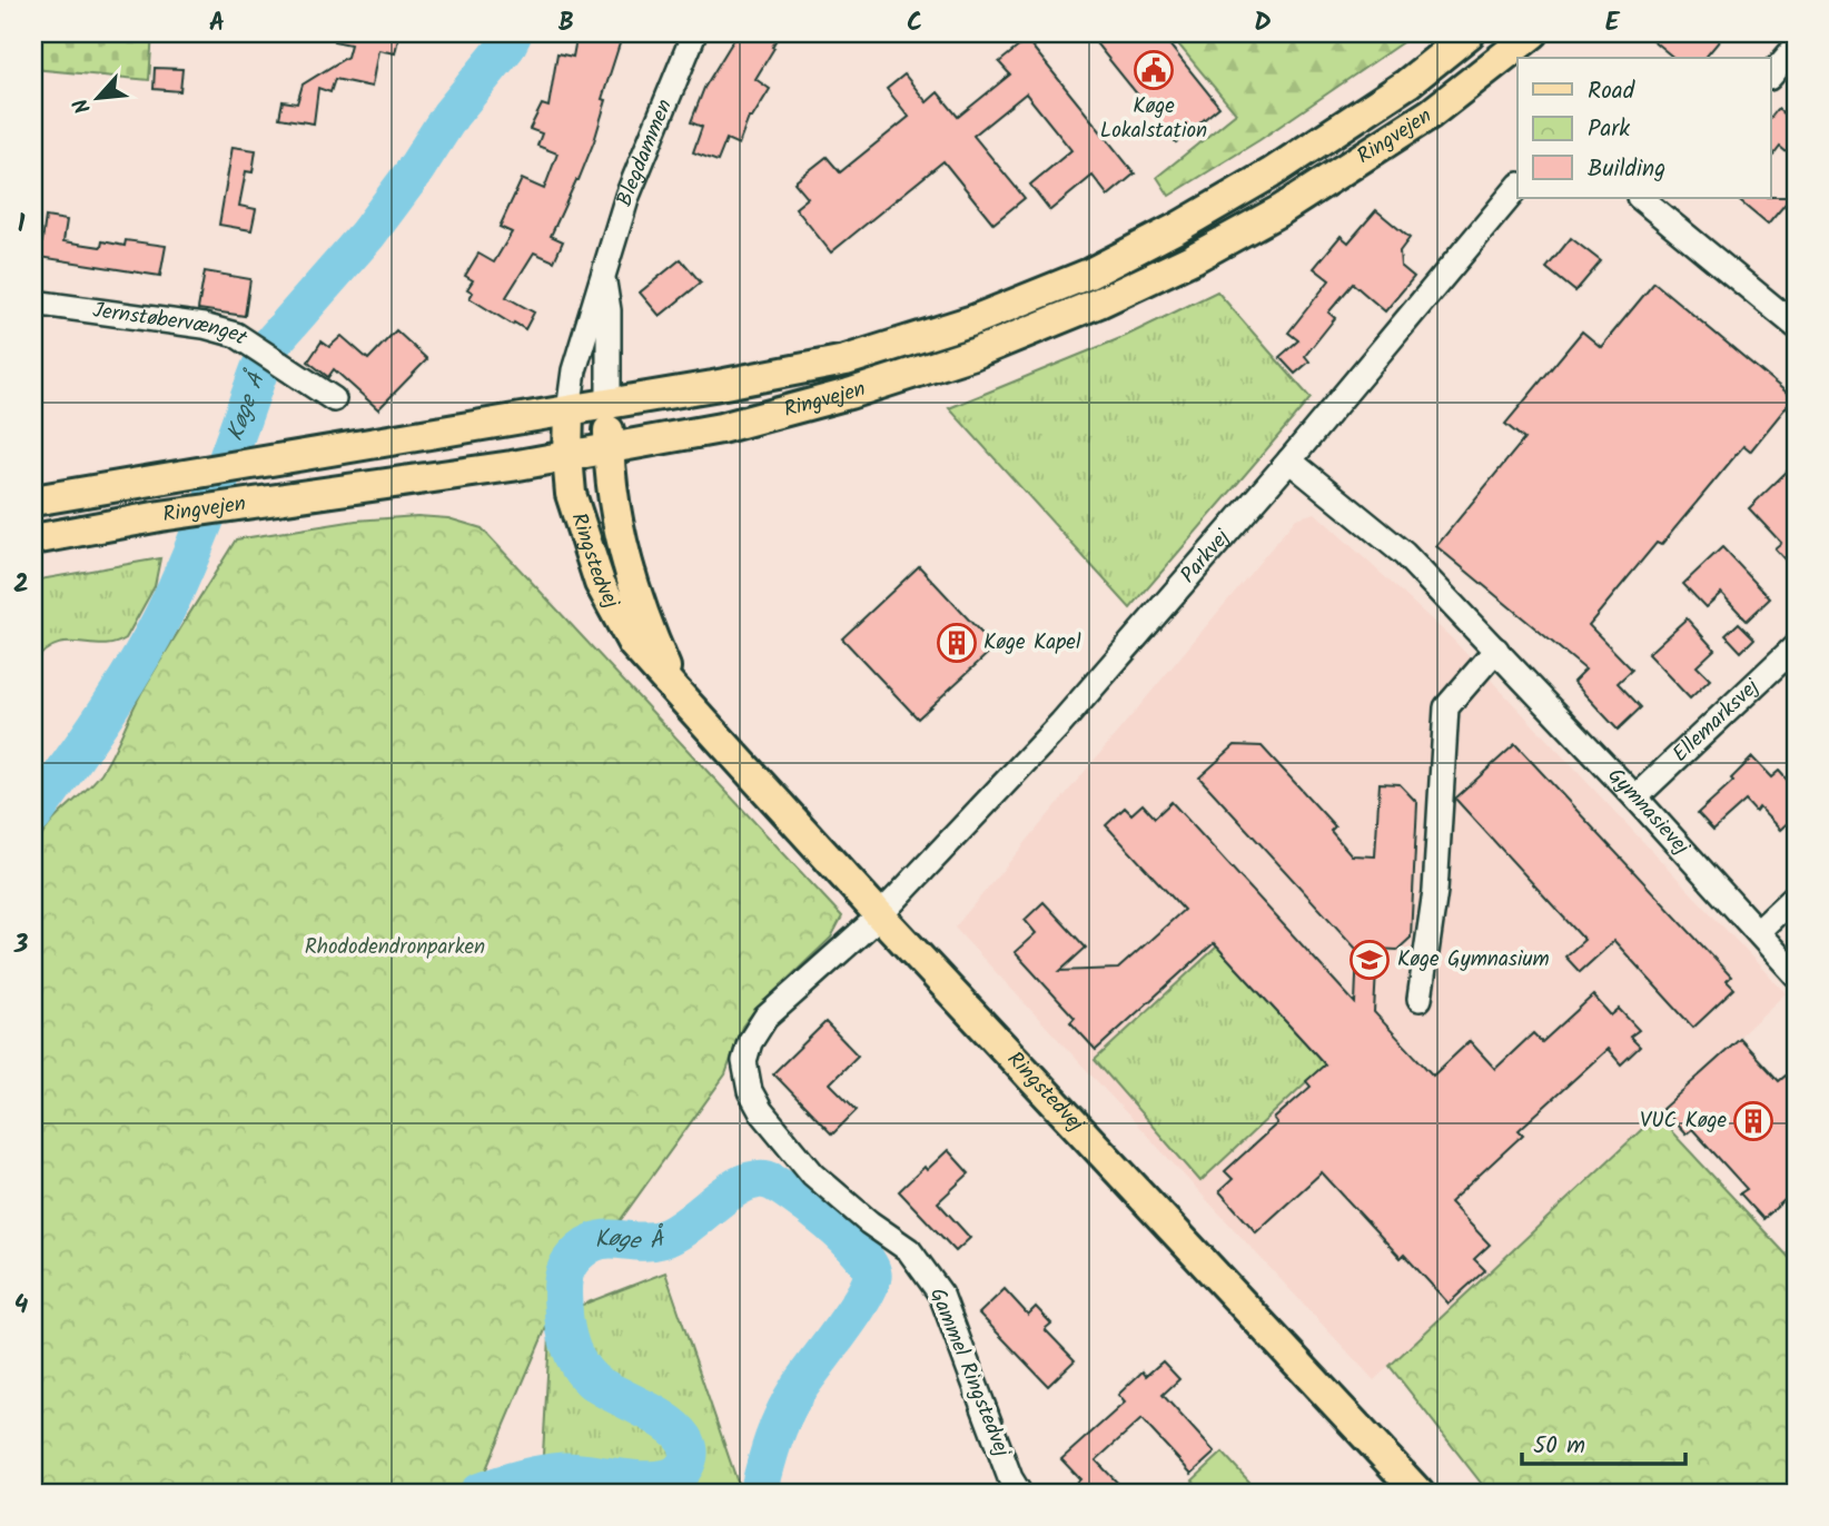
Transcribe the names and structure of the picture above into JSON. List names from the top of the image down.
{
  "streets": {
    "main road": ["Ringvejen", "Ringstedvej"],
    "street": [
      "Blegdammen",
      "Jernstøbervænget",
      "Parkvej",
      "Ellemarksvej",
      "Gymnasievej",
      "Gammel Ringstedvej"
    ]
  },
  "crossings": [
    ["Ringvejen", "Blegdammen"],
    ["Ringvejen", "Ringstedvej"],
    ["Blegdammen", "Ringstedvej"],
    ["Parkvej", "Ringstedvej"],
    ["Parkvej", "Gymnasievej"],
    ["Parkvej", "Gammel Ringstedvej"],
    ["Ringstedvej", "Gammel Ringstedvej"],
    ["Ellemarksvej", "Gymnasievej"]
  ],
  "water": ["Køge Å"],
  "parks": ["Rhododendronparken"],
  "places": {
    "public building": ["Køge Lokalstation"],
    "building": ["Køge Kapel", "VUC Køge"],
    "school or university": ["Køge Gymnasium"]
  },
  "legend": ["Road", "Park", "Building"],
  "scale_bar": "50 m",
  "north": "bottom left",
  "grid": {
    "columns": [
      "A",
      "B",
      "C",
      "D",
      "E"
    ],
    "rows": [
      "1",
      "2",
      "3",
      "4"
    ]
  }
}
